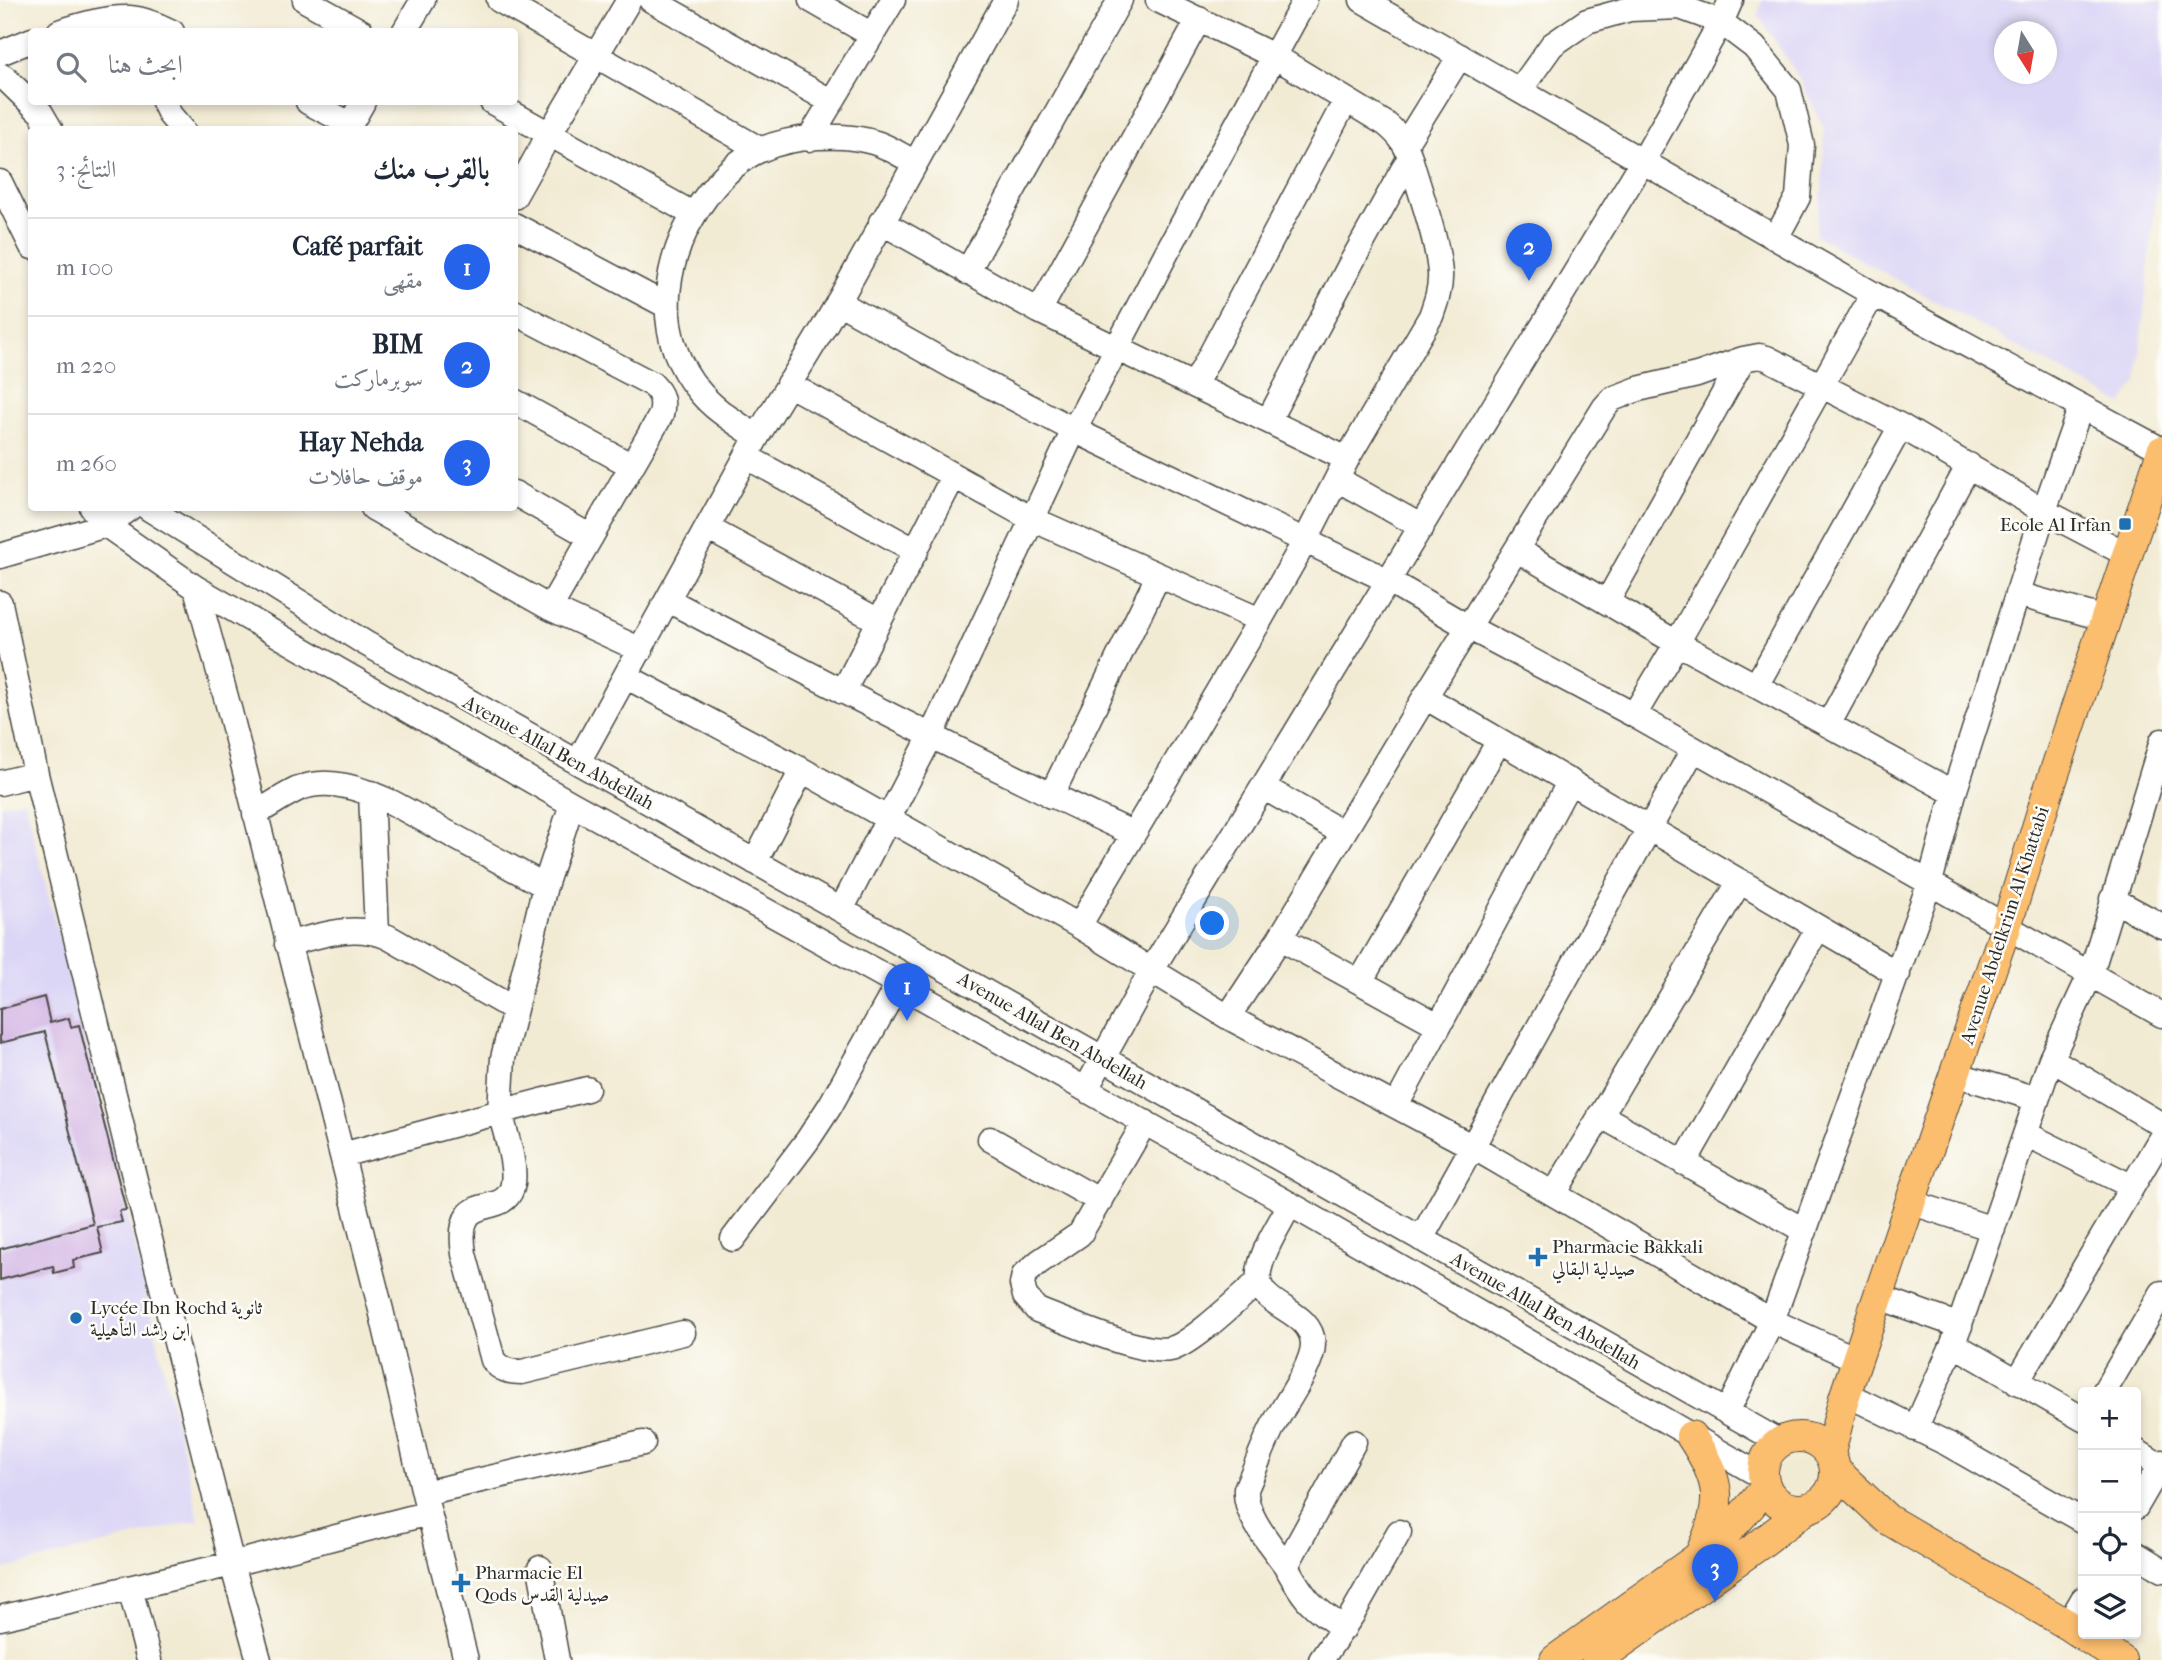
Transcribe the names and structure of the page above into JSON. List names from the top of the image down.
{
  "streets": {
    "main road": ["Avenue Abdelkrim Al Khattabi"],
    "street": ["Avenue Allal Ben Abdellah"]
  },
  "crossings": [
    ["Avenue Allal Ben Abdellah", "Avenue Abdelkrim Al Khattabi"]
  ],
  "places": {
    "transit": ["Ecole Al Irfan"],
    "health": ["Pharmacie Bakkali صيدلية البقالي", "Pharmacie El Qods صيدلية القدس"],
    "other": ["Lycée Ibn Rochd ثانوية ابن رشد التأهيلية"]
  },
  "north": "bottom",
  "page": {
    "search": "ابحث هنا",
    "heading": ["بالقرب منك", "النتائج: 3"],
    "list": [
      {
        "mark": "1",
        "name": "Café parfait",
        "note": "مقهى",
        "value": "100 m"
      },
      {
        "mark": "2",
        "name": "BIM",
        "note": "سوبرماركت",
        "value": "220 m"
      },
      {
        "mark": "3",
        "name": "Hay Nehda",
        "note": "موقف حافلات",
        "value": "260 m"
      }
    ],
    "pins": ["2", "1", "3"],
    "map_buttons": ["+", "−"]
  }
}
